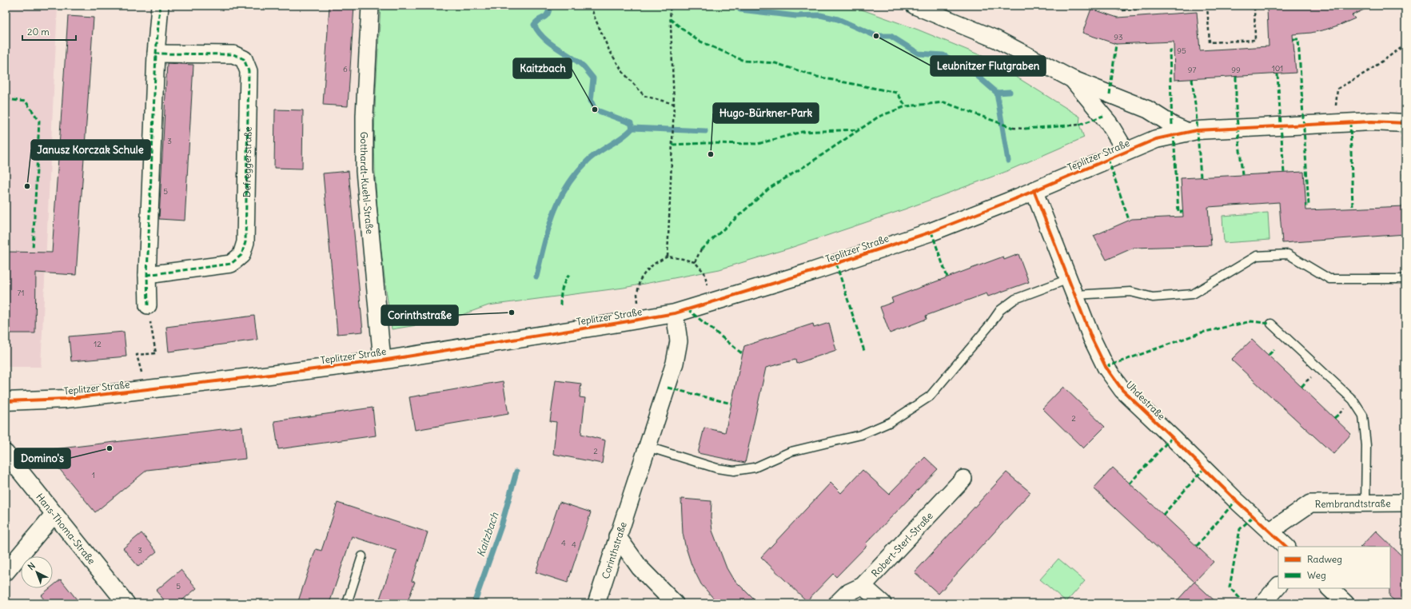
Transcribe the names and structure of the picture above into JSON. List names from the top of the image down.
{
  "streets": {
    "main road": ["Teplitzer Straße"],
    "street": [
      "Defreggerstraße",
      "Gotthardt-Kuehl-Straße",
      "Uhdestraße",
      "Rembrandtstraße",
      "Hans-Thoma-Straße",
      "Robert-Sterl-Straße",
      "Corinthstraße"
    ]
  },
  "crossings": [
    ["Teplitzer Straße", "Gotthardt-Kuehl-Straße"],
    ["Teplitzer Straße", "Uhdestraße"],
    ["Teplitzer Straße", "Corinthstraße"],
    ["Uhdestraße", "Rembrandtstraße"]
  ],
  "water": ["Kaitzbach"],
  "places": [
    "Leubnitzer Flutgraben",
    "Kaitzbach",
    "Hugo-Bürkner-Park",
    "Janusz Korczak Schule",
    "Corinthstraße",
    "Domino's"
  ],
  "house_numbers": [
    "93",
    "95",
    "101",
    "6",
    "97",
    "99",
    "3",
    "5",
    "71",
    "12",
    "2",
    "2",
    "1",
    "4",
    "4",
    "3",
    "5"
  ],
  "legend": ["Radweg", "Weg"],
  "scale_bar": "20 m",
  "north": "top left"
}
